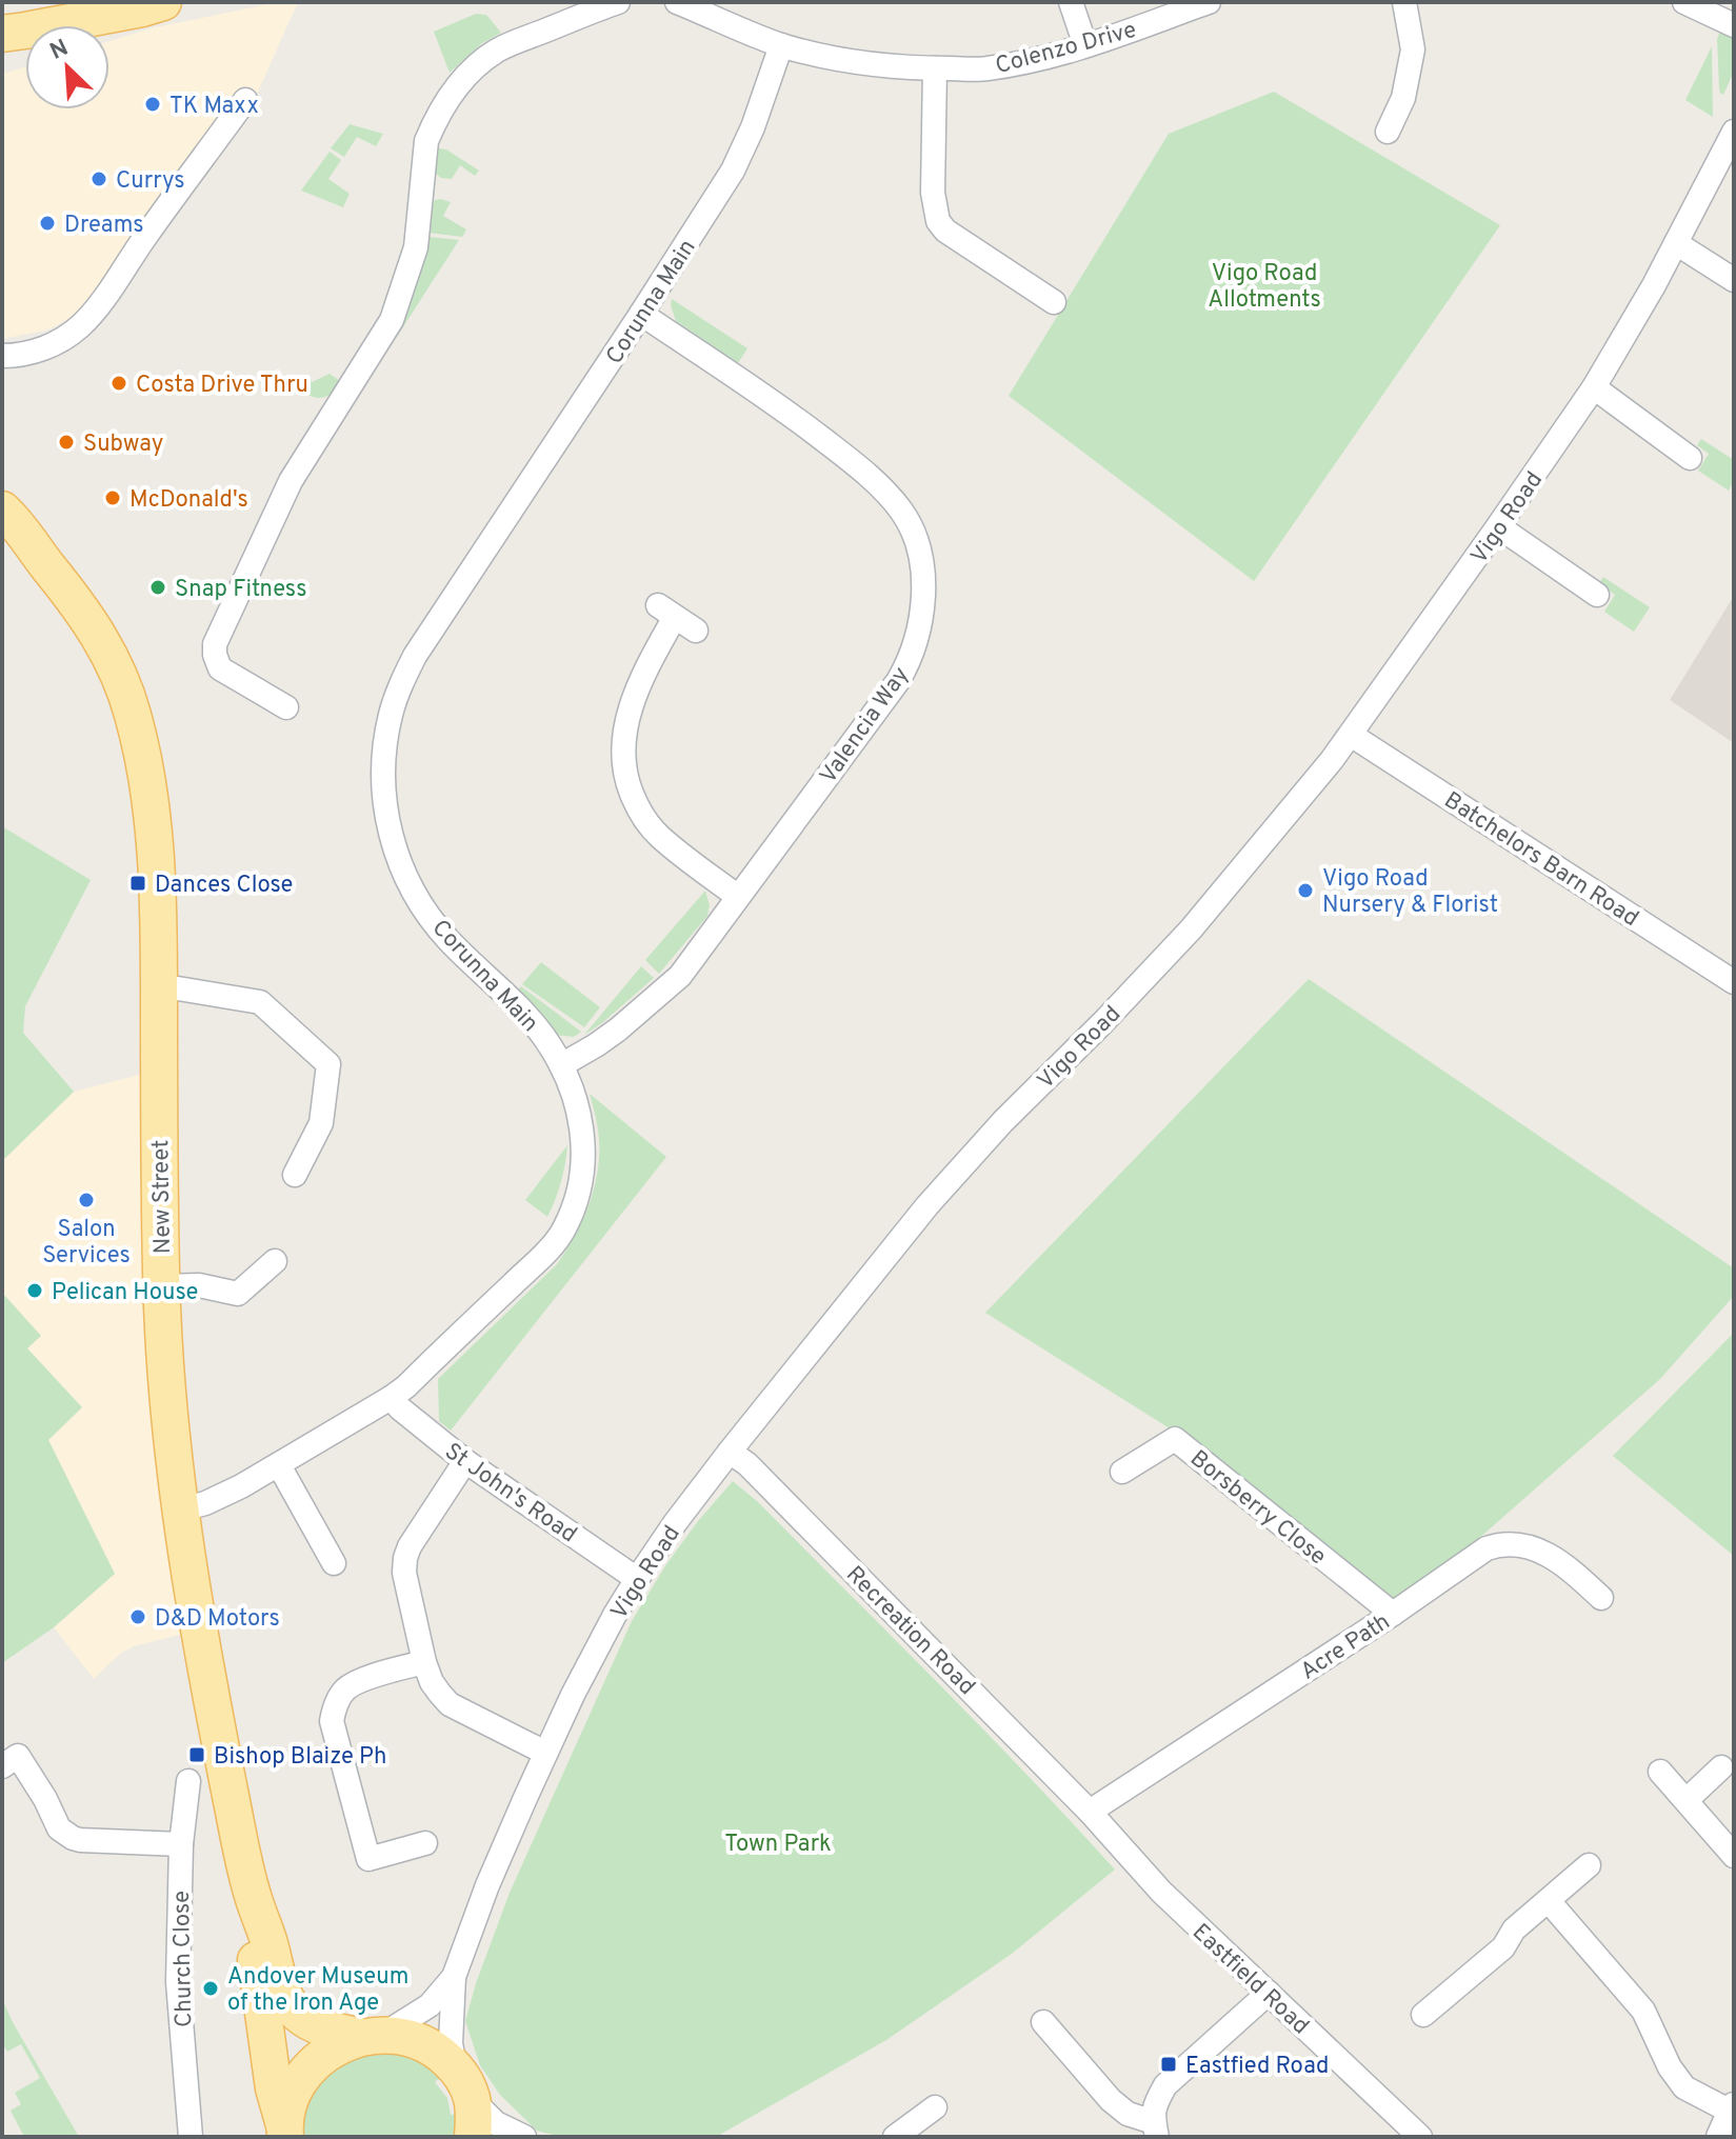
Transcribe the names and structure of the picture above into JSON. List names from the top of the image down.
{
  "streets": {
    "main road": ["New Street"],
    "street": [
      "Colenzo Drive",
      "Corunna Main",
      "Vigo Road",
      "Valencia Way",
      "Batchelors Barn Road",
      "St John's Road",
      "Borsberry Close",
      "Recreation Road",
      "Acre Path",
      "Church Close",
      "Eastfield Road"
    ]
  },
  "crossings": [
    ["Colenzo Drive", "Corunna Main"],
    ["Corunna Main", "Valencia Way"],
    ["Corunna Main", "New Street"],
    ["Corunna Main", "St John's Road"],
    ["Vigo Road", "Batchelors Barn Road"],
    ["Vigo Road", "New Street"],
    ["Vigo Road", "St John's Road"],
    ["Vigo Road", "Recreation Road"],
    ["Borsberry Close", "Acre Path"],
    ["Recreation Road", "Acre Path"],
    ["Recreation Road", "Eastfield Road"],
    ["Acre Path", "Eastfield Road"]
  ],
  "parks": ["Vigo Road Allotments", "Town Park"],
  "places": {
    "other": [
      "TK Maxx",
      "Currys",
      "Dreams",
      "Costa Drive Thru",
      "Subway",
      "McDonald's",
      "Snap Fitness",
      "Vigo Road Nursery & Florist",
      "Salon Services",
      "Pelican House",
      "D&D Motors",
      "Andover Museum of the Iron Age"
    ],
    "transit": ["Dances Close", "Bishop Blaize Ph", "Eastfied Road"]
  },
  "north": "top left"
}
